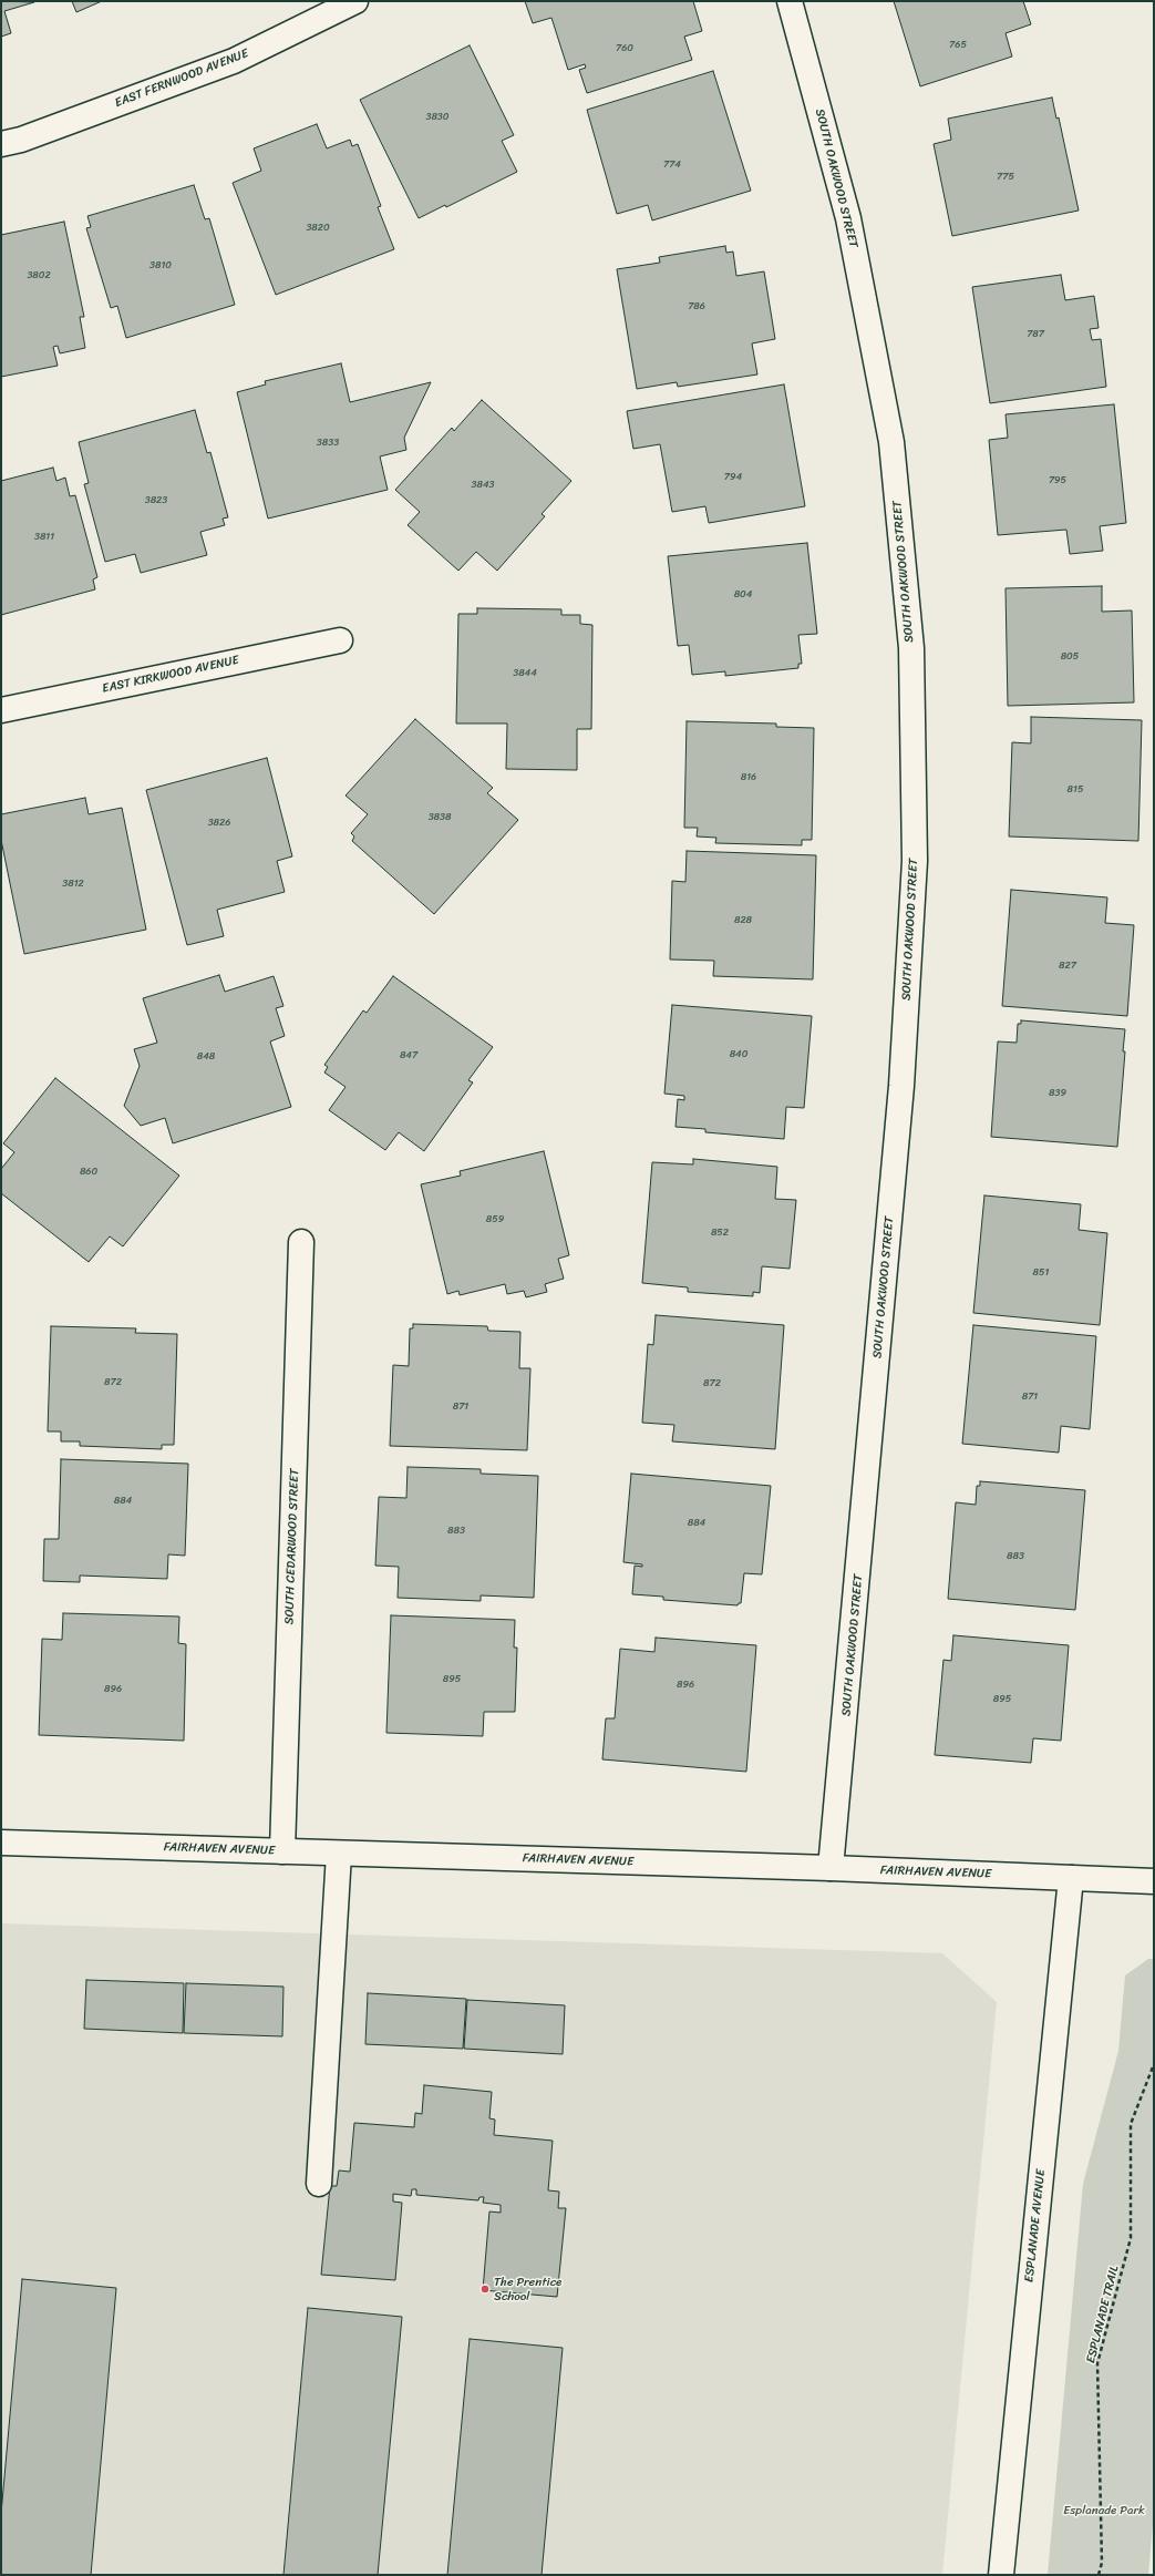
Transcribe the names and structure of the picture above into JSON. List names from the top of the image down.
{
  "streets": {
    "street": [
      "EAST FERNWOOD AVENUE",
      "SOUTH OAKWOOD STREET",
      "EAST KIRKWOOD AVENUE",
      "SOUTH CEDARWOOD STREET",
      "FAIRHAVEN AVENUE",
      "ESPLANADE AVENUE"
    ],
    "path": ["ESPLANADE TRAIL"]
  },
  "crossings": [
    ["SOUTH OAKWOOD STREET", "FAIRHAVEN AVENUE"],
    ["SOUTH CEDARWOOD STREET", "FAIRHAVEN AVENUE"],
    ["FAIRHAVEN AVENUE", "ESPLANADE AVENUE"]
  ],
  "parks": ["Esplanade Park"],
  "places": ["The Prentice School"],
  "house_numbers": [
    "765",
    "760",
    "3830",
    "774",
    "775",
    "3820",
    "3810",
    "3802",
    "786",
    "787",
    "3833",
    "794",
    "795",
    "3843",
    "3823",
    "3811",
    "804",
    "805",
    "3844",
    "816",
    "815",
    "3838",
    "3826",
    "3812",
    "828",
    "827",
    "840",
    "847",
    "848",
    "839",
    "860",
    "859",
    "852",
    "851",
    "872",
    "872",
    "871",
    "871",
    "884",
    "884",
    "883",
    "883",
    "895",
    "896",
    "896",
    "895"
  ]
}
